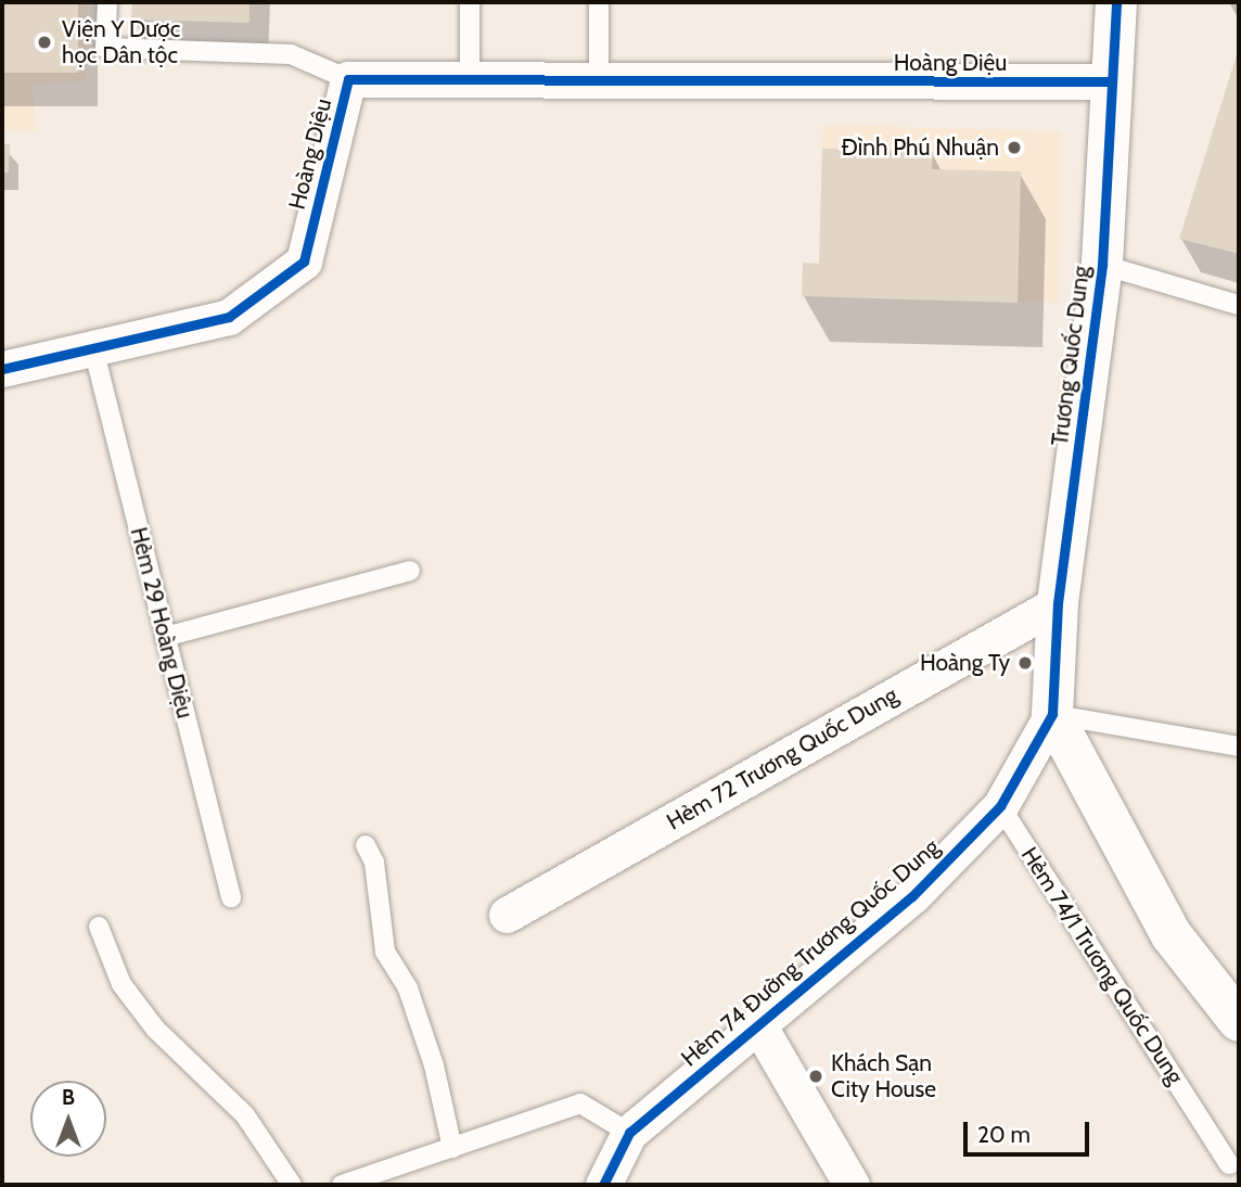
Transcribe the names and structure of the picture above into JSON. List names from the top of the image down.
{
  "streets": {
    "street": [
      "Hoàng Diệu",
      "Trương Quốc Dung",
      "Hẻm 72 Trương Quốc Dung",
      "Hẻm 74 Đường Trương Quốc Dung"
    ],
    "lane": ["Hẻm 29 Hoàng Diệu", "Hẻm 74/1 Trương Quốc Dung"]
  },
  "crossings": [
    ["Hoàng Diệu", "Trương Quốc Dung"],
    ["Hoàng Diệu", "Hẻm 29 Hoàng Diệu"],
    ["Trương Quốc Dung", "Hẻm 72 Trương Quốc Dung"],
    ["Trương Quốc Dung", "Hẻm 74 Đường Trương Quốc Dung"],
    ["Hẻm 74 Đường Trương Quốc Dung", "Hẻm 74/1 Trương Quốc Dung"]
  ],
  "places": [
    "Viện Y Dược học Dân tộc",
    "Đình Phú Nhuận",
    "Hoàng Ty",
    "Khách Sạn City House"
  ],
  "scale_bar": "20 m",
  "north": "top"
}
